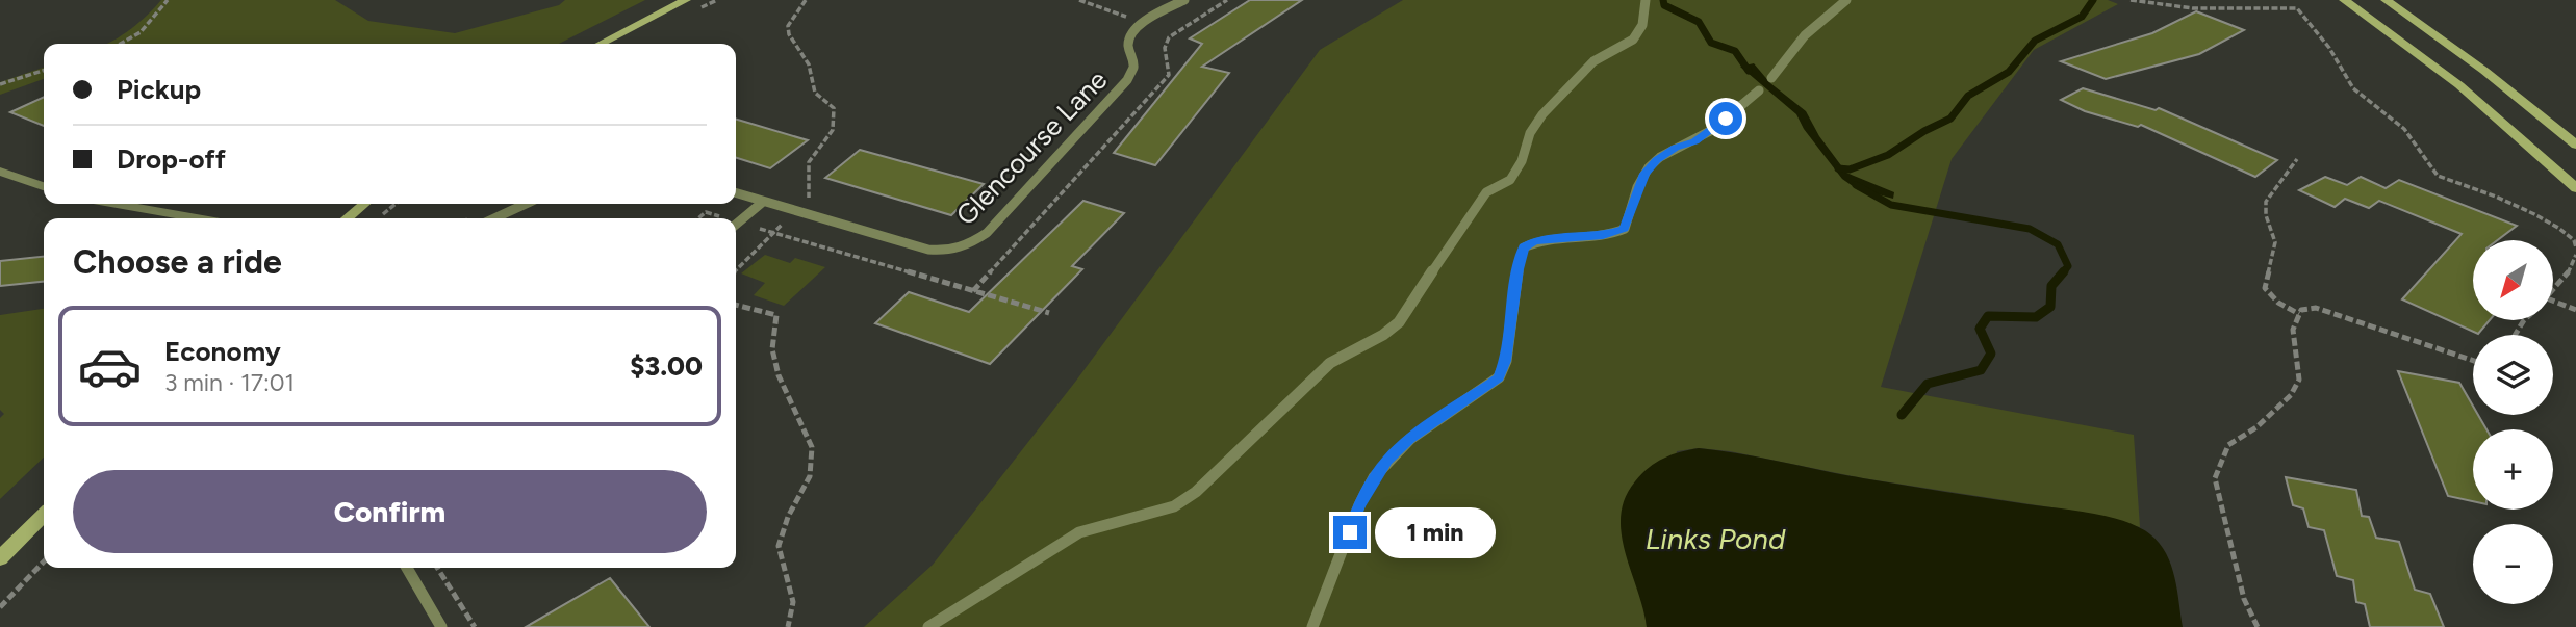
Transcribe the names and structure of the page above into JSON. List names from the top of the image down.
{
  "streets": {
    "lane": ["Glencourse Lane"]
  },
  "water": ["Links Pond"],
  "north": "bottom left",
  "page": {
    "banner": ["Pickup", "Drop-off"],
    "heading": "Choose a ride",
    "map_buttons": ["+", "−"],
    "list": [
      {
        "name": "Economy",
        "note": "3 min · 17:01",
        "value": "$3.00"
      }
    ],
    "buttons": "Confirm",
    "bubble": "1 min"
  }
}
